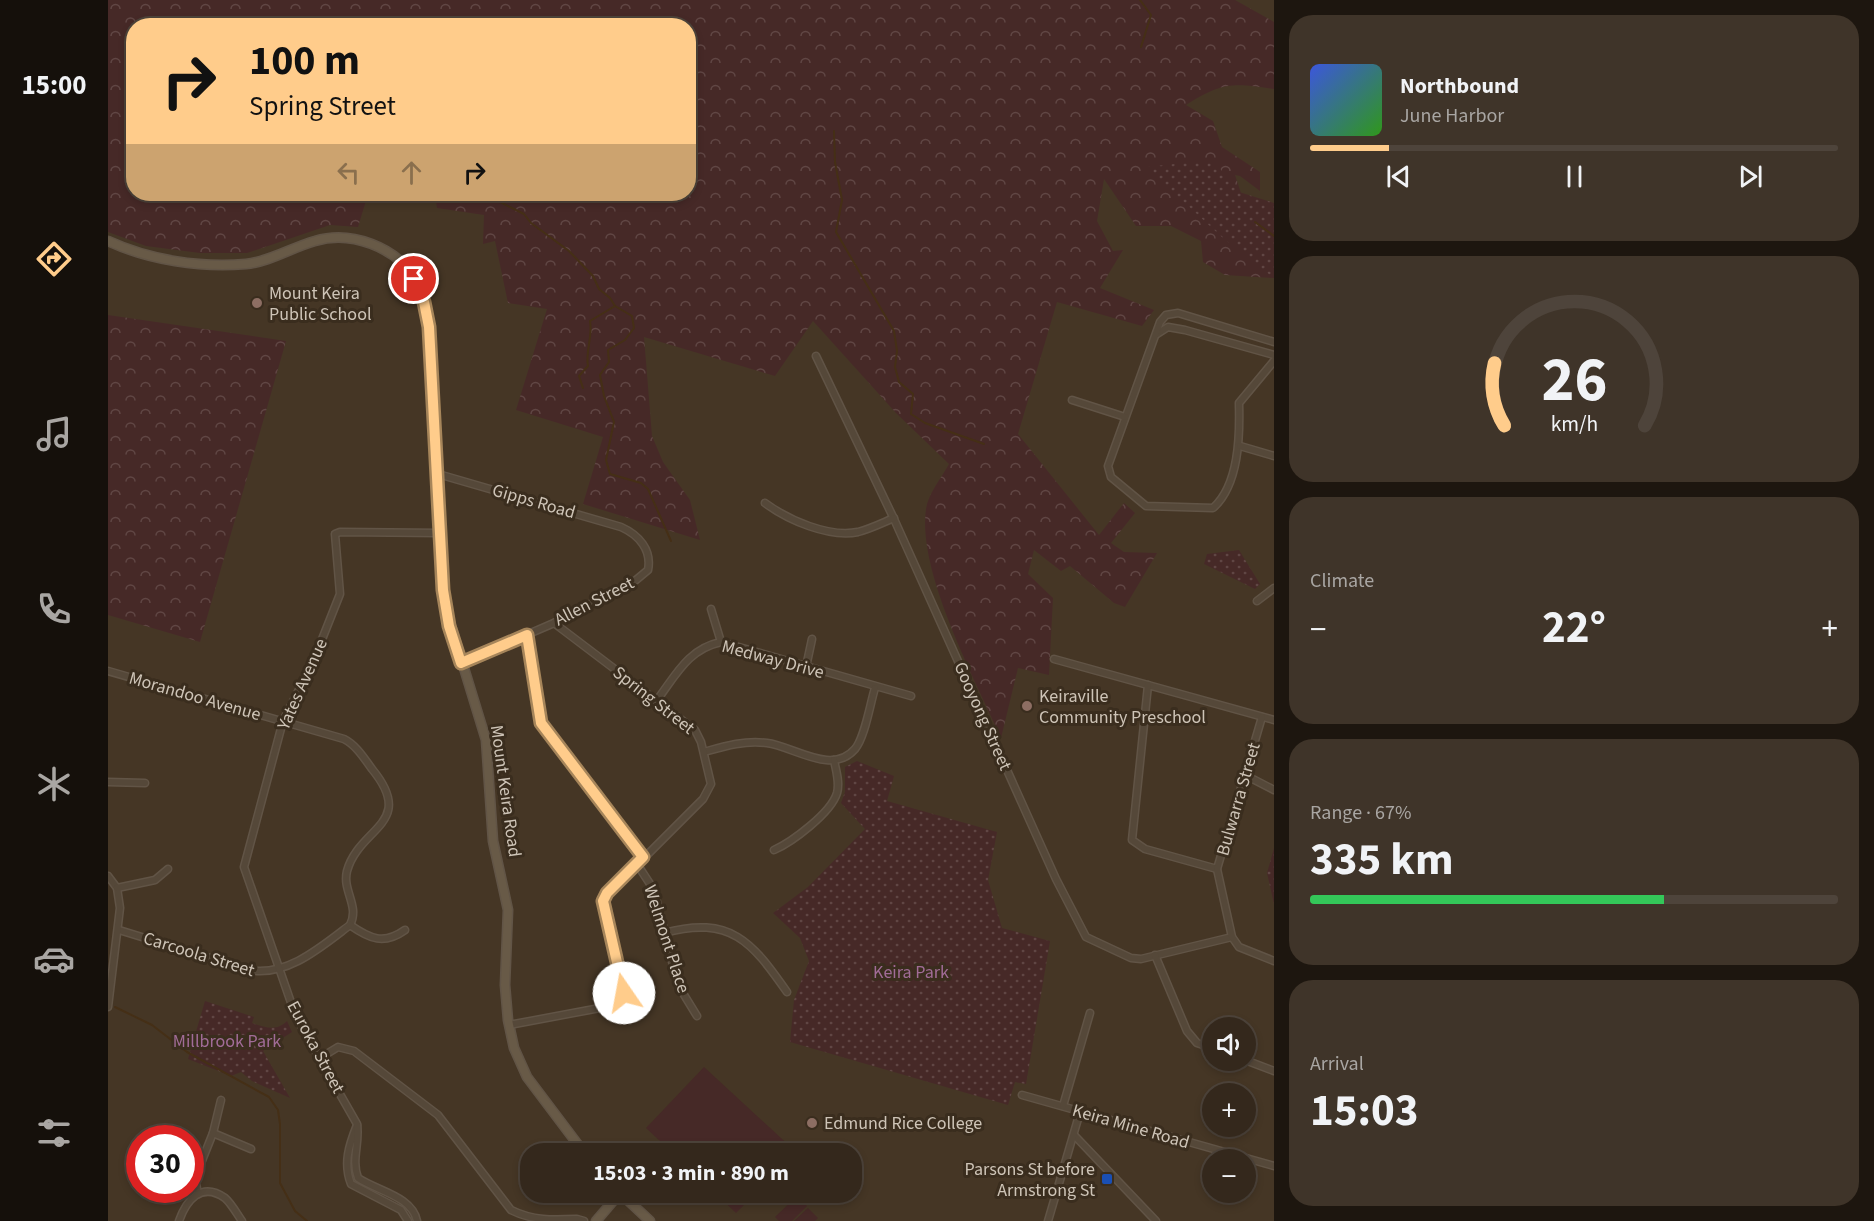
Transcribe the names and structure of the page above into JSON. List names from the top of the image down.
{
  "streets": {
    "main road": ["Mount Keira Road"],
    "street": [
      "Gipps Road",
      "Allen Street",
      "Medway Drive",
      "Yates Avenue",
      "Morandoo Avenue",
      "Spring Street",
      "Gooyong Street",
      "Bulwarra Street",
      "Welmont Place",
      "Carcoola Street",
      "Euroka Street",
      "Keira Mine Road"
    ]
  },
  "crossings": [
    ["Gipps Road", "Allen Street"],
    ["Gipps Road", "Mount Keira Road"],
    ["Allen Street", "Spring Street"],
    ["Allen Street", "Mount Keira Road"],
    ["Medway Drive", "Spring Street"],
    ["Yates Avenue", "Morandoo Avenue"],
    ["Yates Avenue", "Mount Keira Road"],
    ["Yates Avenue", "Carcoola Street"],
    ["Yates Avenue", "Euroka Street"],
    ["Spring Street", "Mount Keira Road"],
    ["Spring Street", "Welmont Place"],
    ["Gooyong Street", "Bulwarra Street"],
    ["Carcoola Street", "Euroka Street"]
  ],
  "parks": ["Keira Park", "Millbrook Park"],
  "places": {
    "other": ["Mount Keira Public School", "Keiraville Community Preschool", "Edmund Rice College"],
    "transit": ["Parsons St before Armstrong St"]
  },
  "page": {
    "tabs": "15:00",
    "turn": ["100 m", "Spring Street"],
    "song": ["Northbound", "June Harbor"],
    "tile": [
      "Climate",
      ["Range · 67%", "335 km"],
      ["Arrival", "15:03"]
    ],
    "heat": ["−", "22°", "+"],
    "map_buttons": ["+", "−"],
    "limit": "30",
    "trip": "15:03 · 3 min · 890 m",
    "gauge": ["26", "km/h"]
  }
}
